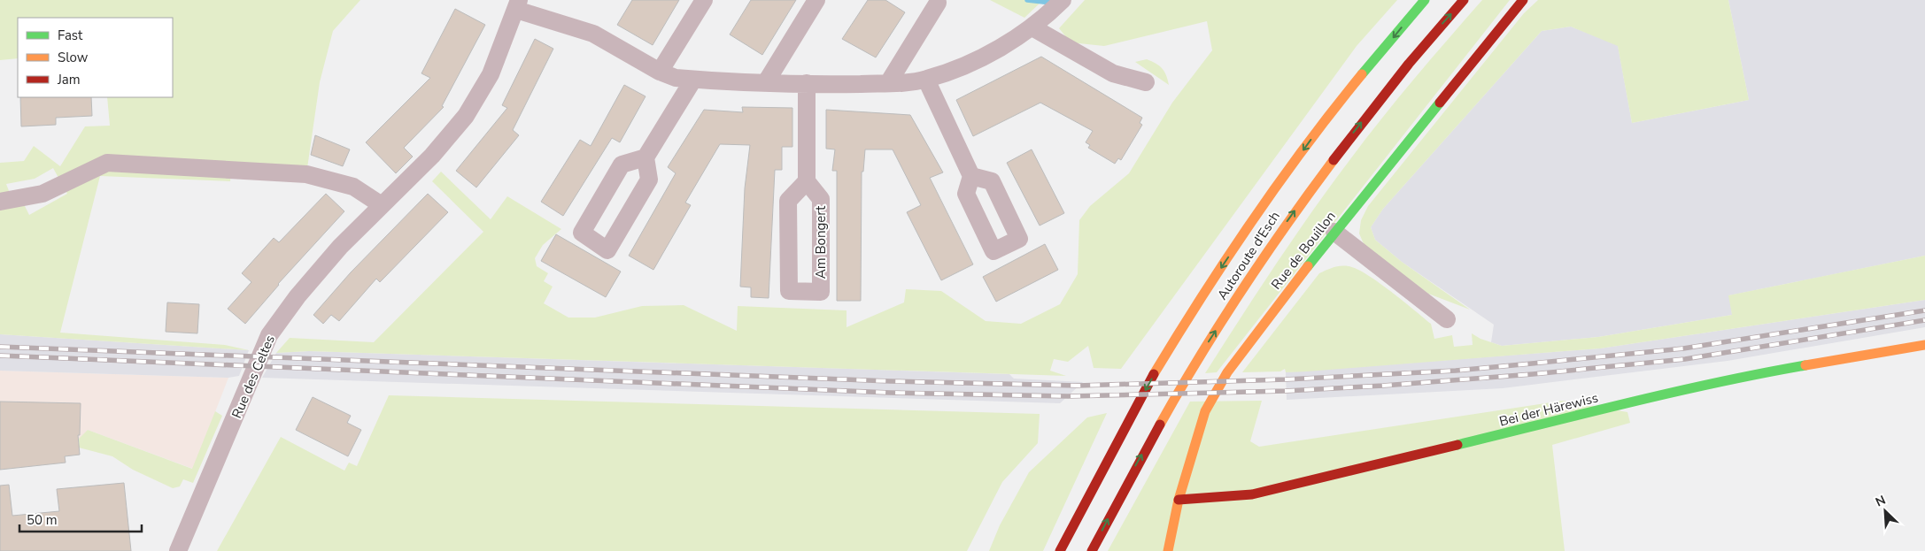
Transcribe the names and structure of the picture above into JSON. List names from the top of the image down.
{
  "streets": {
    "main road": ["Rue de Bouillon", "Autoroute d'Esch", "Bei der Härewiss"],
    "street": ["Am Bongert", "Rue des Celtes"]
  },
  "crossings": [
    ["Rue de Bouillon", "Bei der Härewiss"]
  ],
  "legend": ["Fast", "Slow", "Jam"],
  "scale_bar": "50 m",
  "north": "top left"
}
